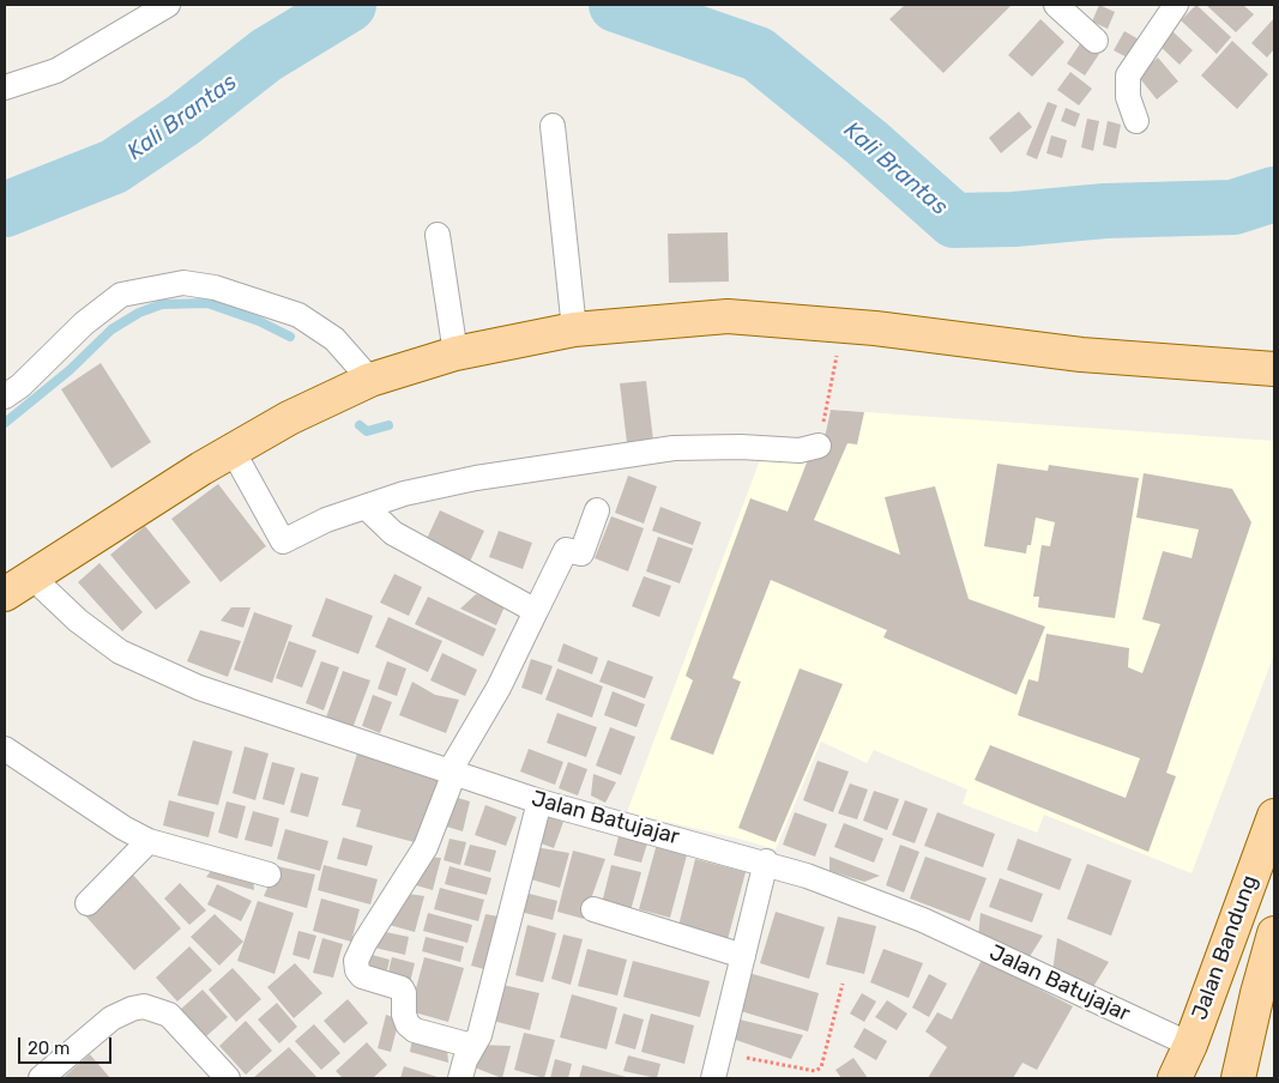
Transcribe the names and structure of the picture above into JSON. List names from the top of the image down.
{
  "streets": {
    "main road": ["Jalan Bandung"],
    "street": ["Jalan Batujajar"]
  },
  "crossings": [
    ["Jalan Batujajar", "Jalan Bandung"]
  ],
  "water": ["Kali Brantas"],
  "scale_bar": "20 m"
}
